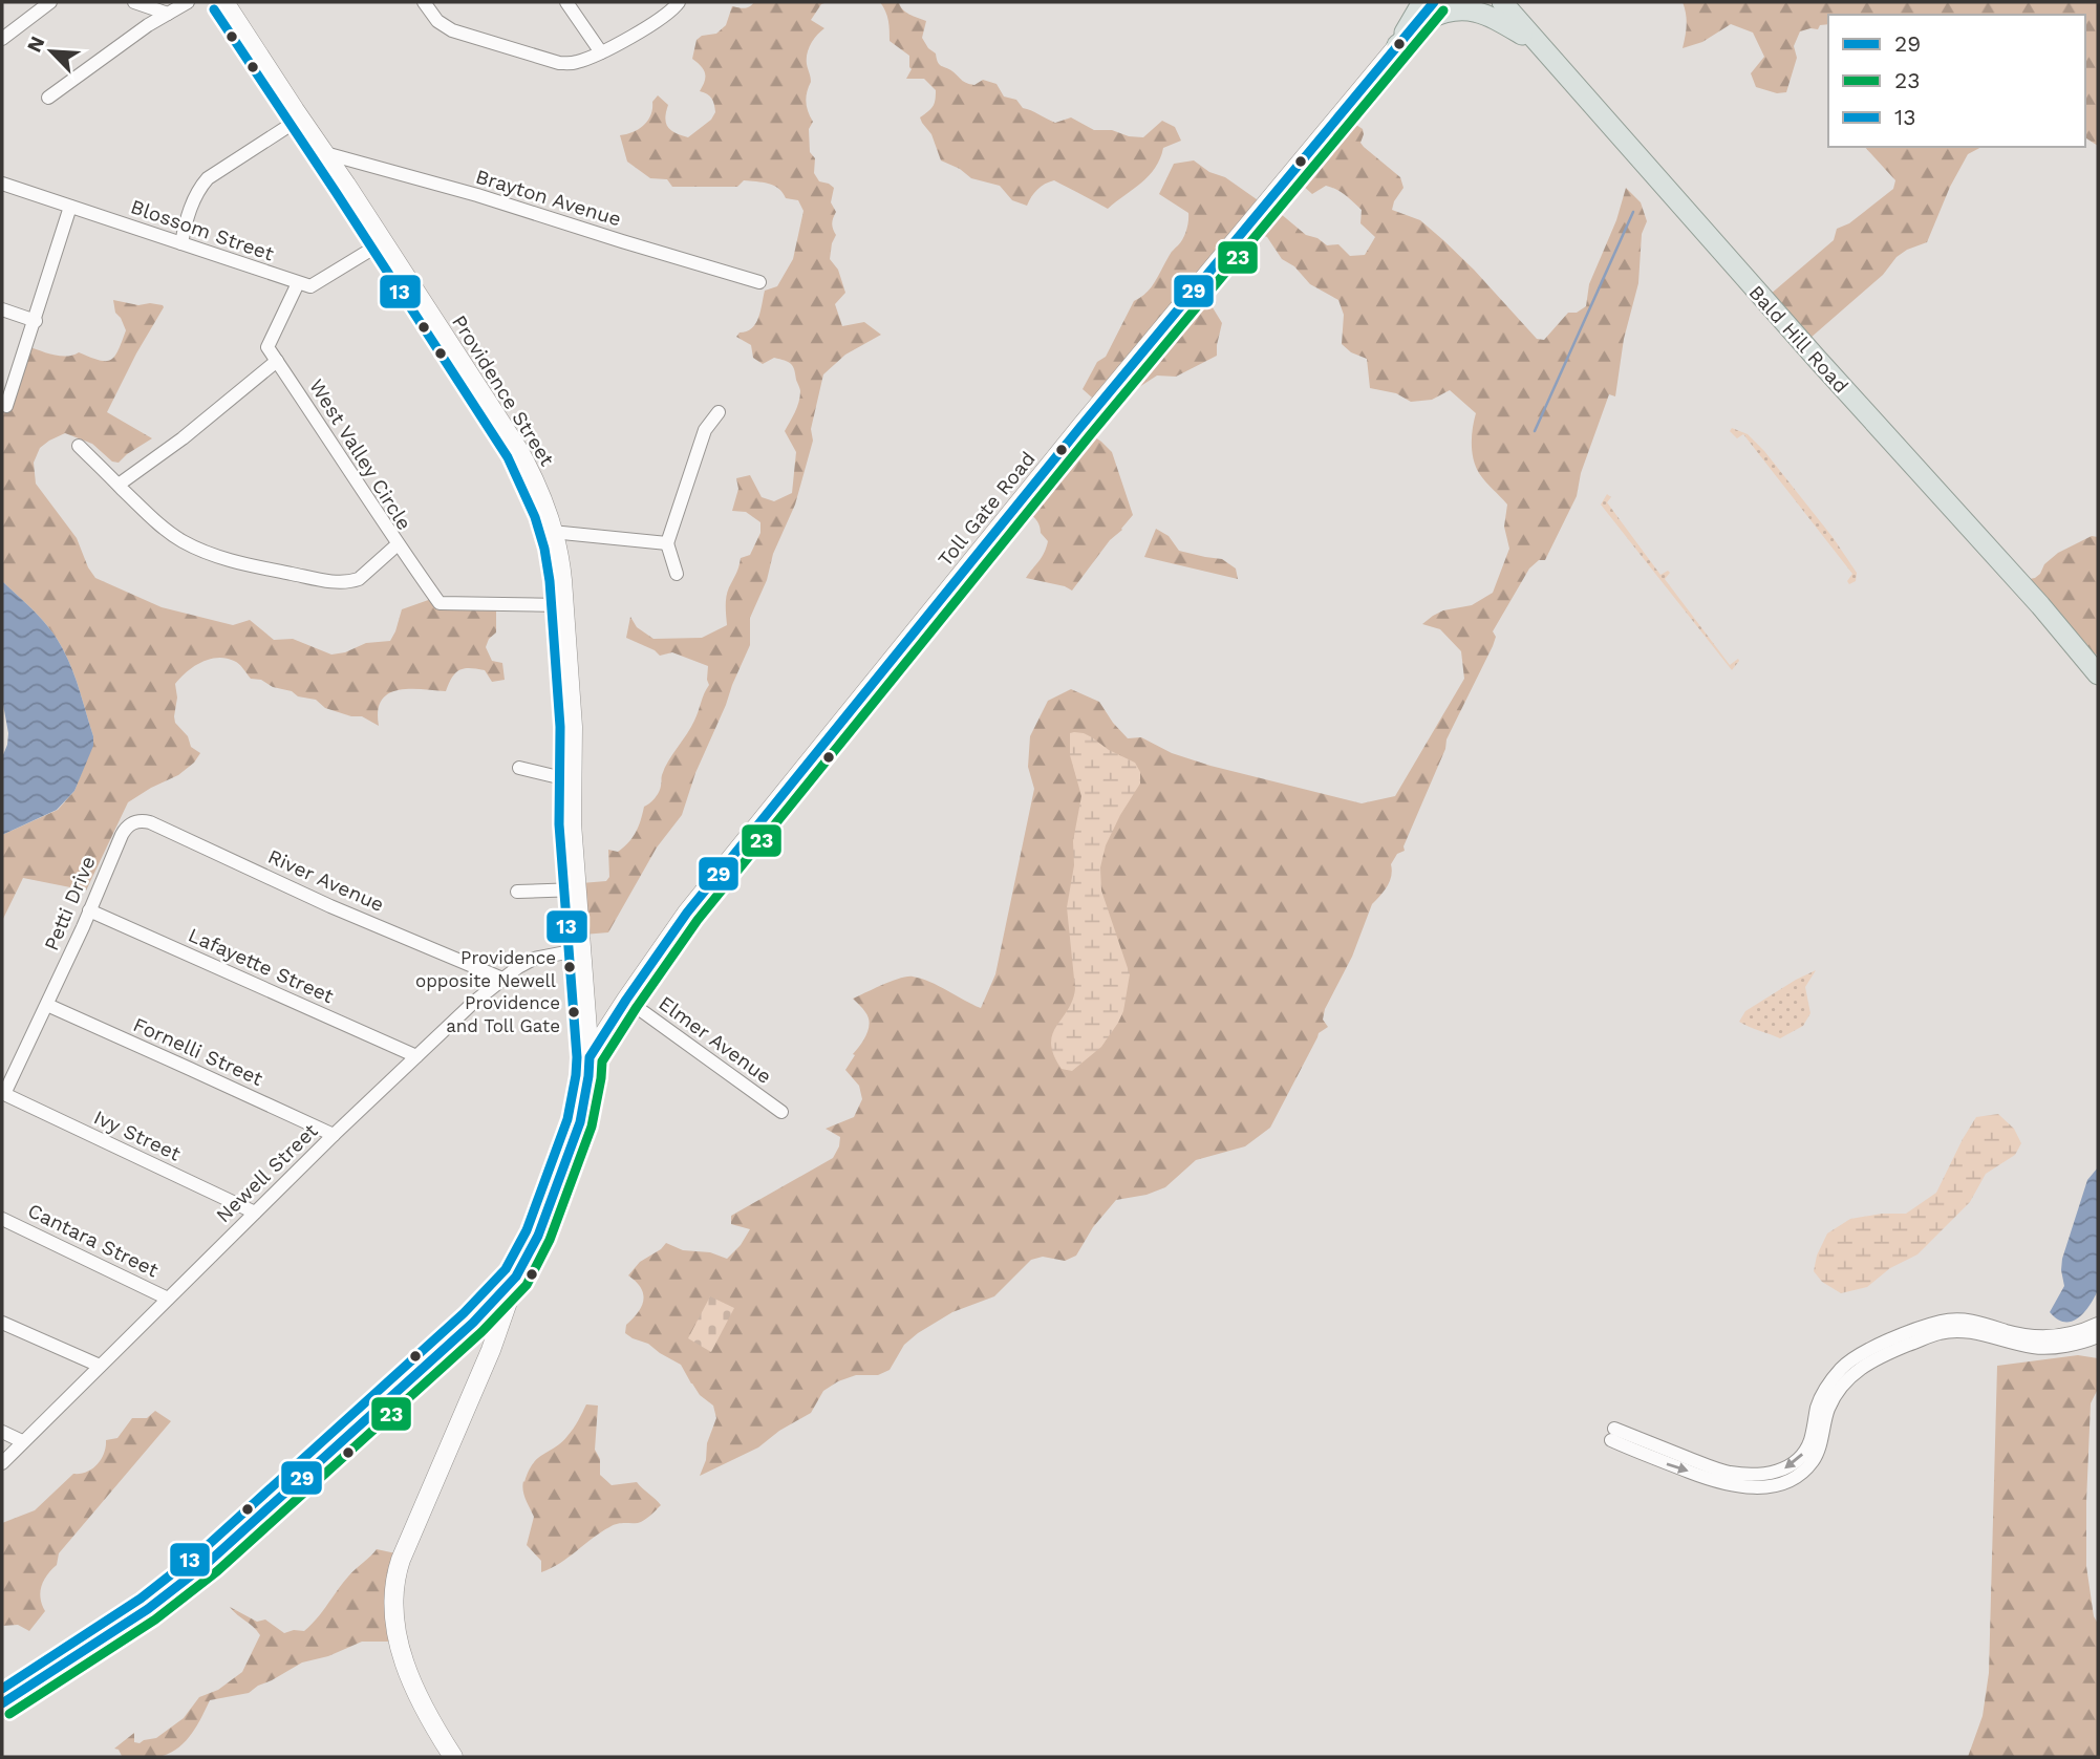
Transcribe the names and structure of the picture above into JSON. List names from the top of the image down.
{
  "streets": {
    "main road": ["Bald Hill Road", "Providence Street", "Toll Gate Road"],
    "street": [
      "Brayton Avenue",
      "Blossom Street",
      "West Valley Circle",
      "River Avenue",
      "Petti Drive",
      "Lafayette Street",
      "Elmer Avenue",
      "Fornelli Street",
      "Ivy Street",
      "Newell Street",
      "Cantara Street"
    ]
  },
  "crossings": [
    ["Brayton Avenue", "Providence Street"],
    ["Providence Street", "Toll Gate Road"],
    ["Providence Street", "Newell Street"],
    ["Toll Gate Road", "Elmer Avenue"],
    ["River Avenue", "Petti Drive"],
    ["River Avenue", "Newell Street"],
    ["Petti Drive", "Lafayette Street"],
    ["Petti Drive", "Fornelli Street"],
    ["Petti Drive", "Ivy Street"],
    ["Lafayette Street", "Newell Street"],
    ["Fornelli Street", "Newell Street"],
    ["Ivy Street", "Newell Street"],
    ["Newell Street", "Cantara Street"]
  ],
  "places": ["Providence opposite Newell", "Providence and Toll Gate"],
  "lines": ["transit line 29", "transit line 13", "transit line 23"],
  "legend": ["29", "23", "13"],
  "north": "top left"
}
